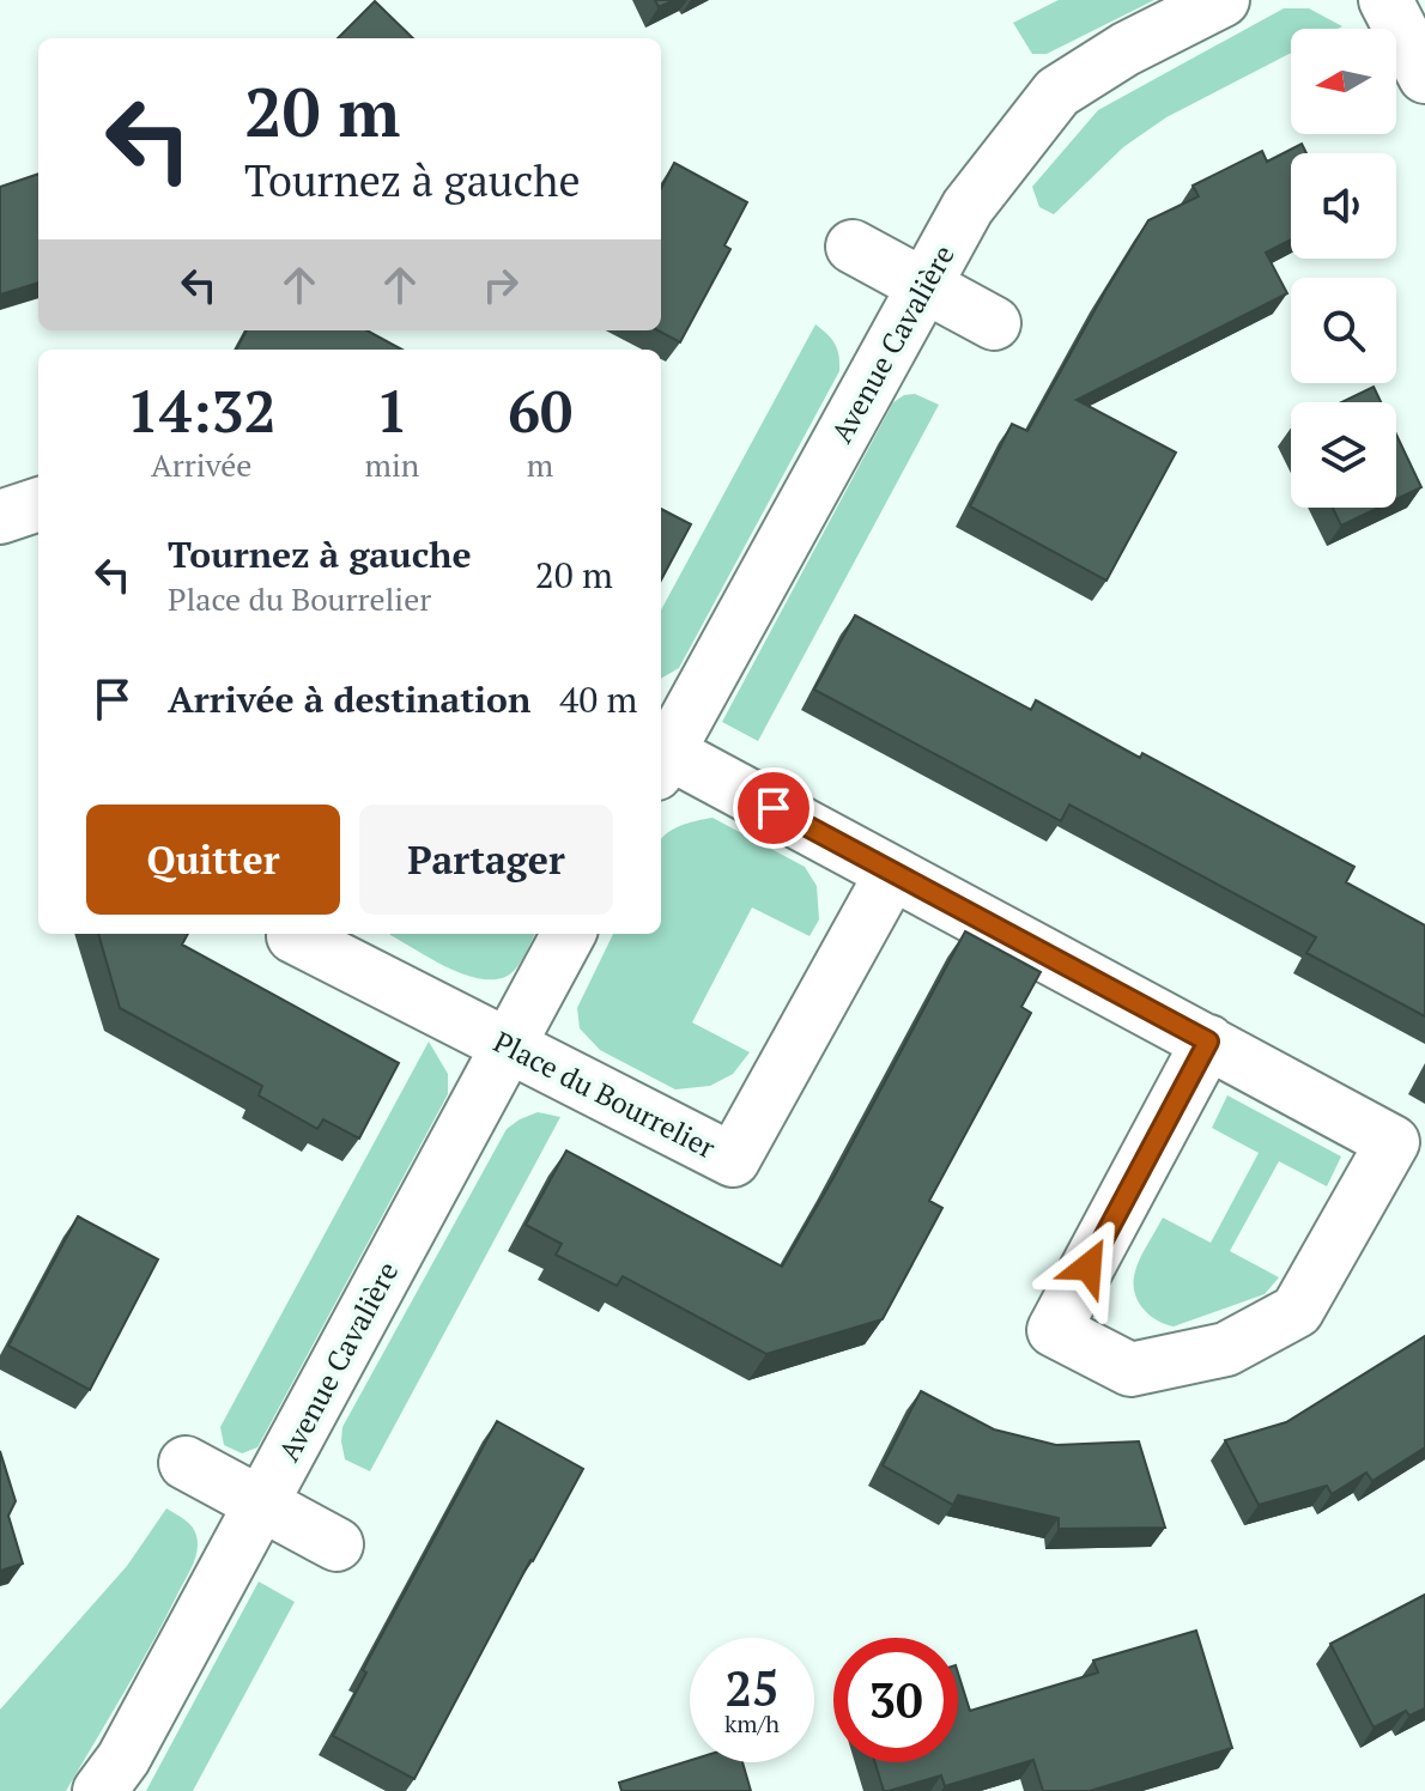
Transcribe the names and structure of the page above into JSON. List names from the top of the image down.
{
  "streets": {
    "street": ["Avenue Cavalière", "Place du Bourrelier"]
  },
  "crossings": [
    ["Avenue Cavalière", "Place du Bourrelier"]
  ],
  "north": "left",
  "page": {
    "turn": ["20 m", "Tournez à gauche"],
    "eta": [
      "14:32",
      "Arrivée",
      "1",
      "min",
      "60",
      "m"
    ],
    "list": [
      {
        "name": "Tournez à gauche",
        "note": "Place du Bourrelier",
        "value": "20 m"
      },
      {
        "name": "Arrivée à destination",
        "value": "40 m"
      }
    ],
    "buttons": ["Quitter", "Partager"],
    "speed": "25 km/h",
    "limit": "30"
  }
}
